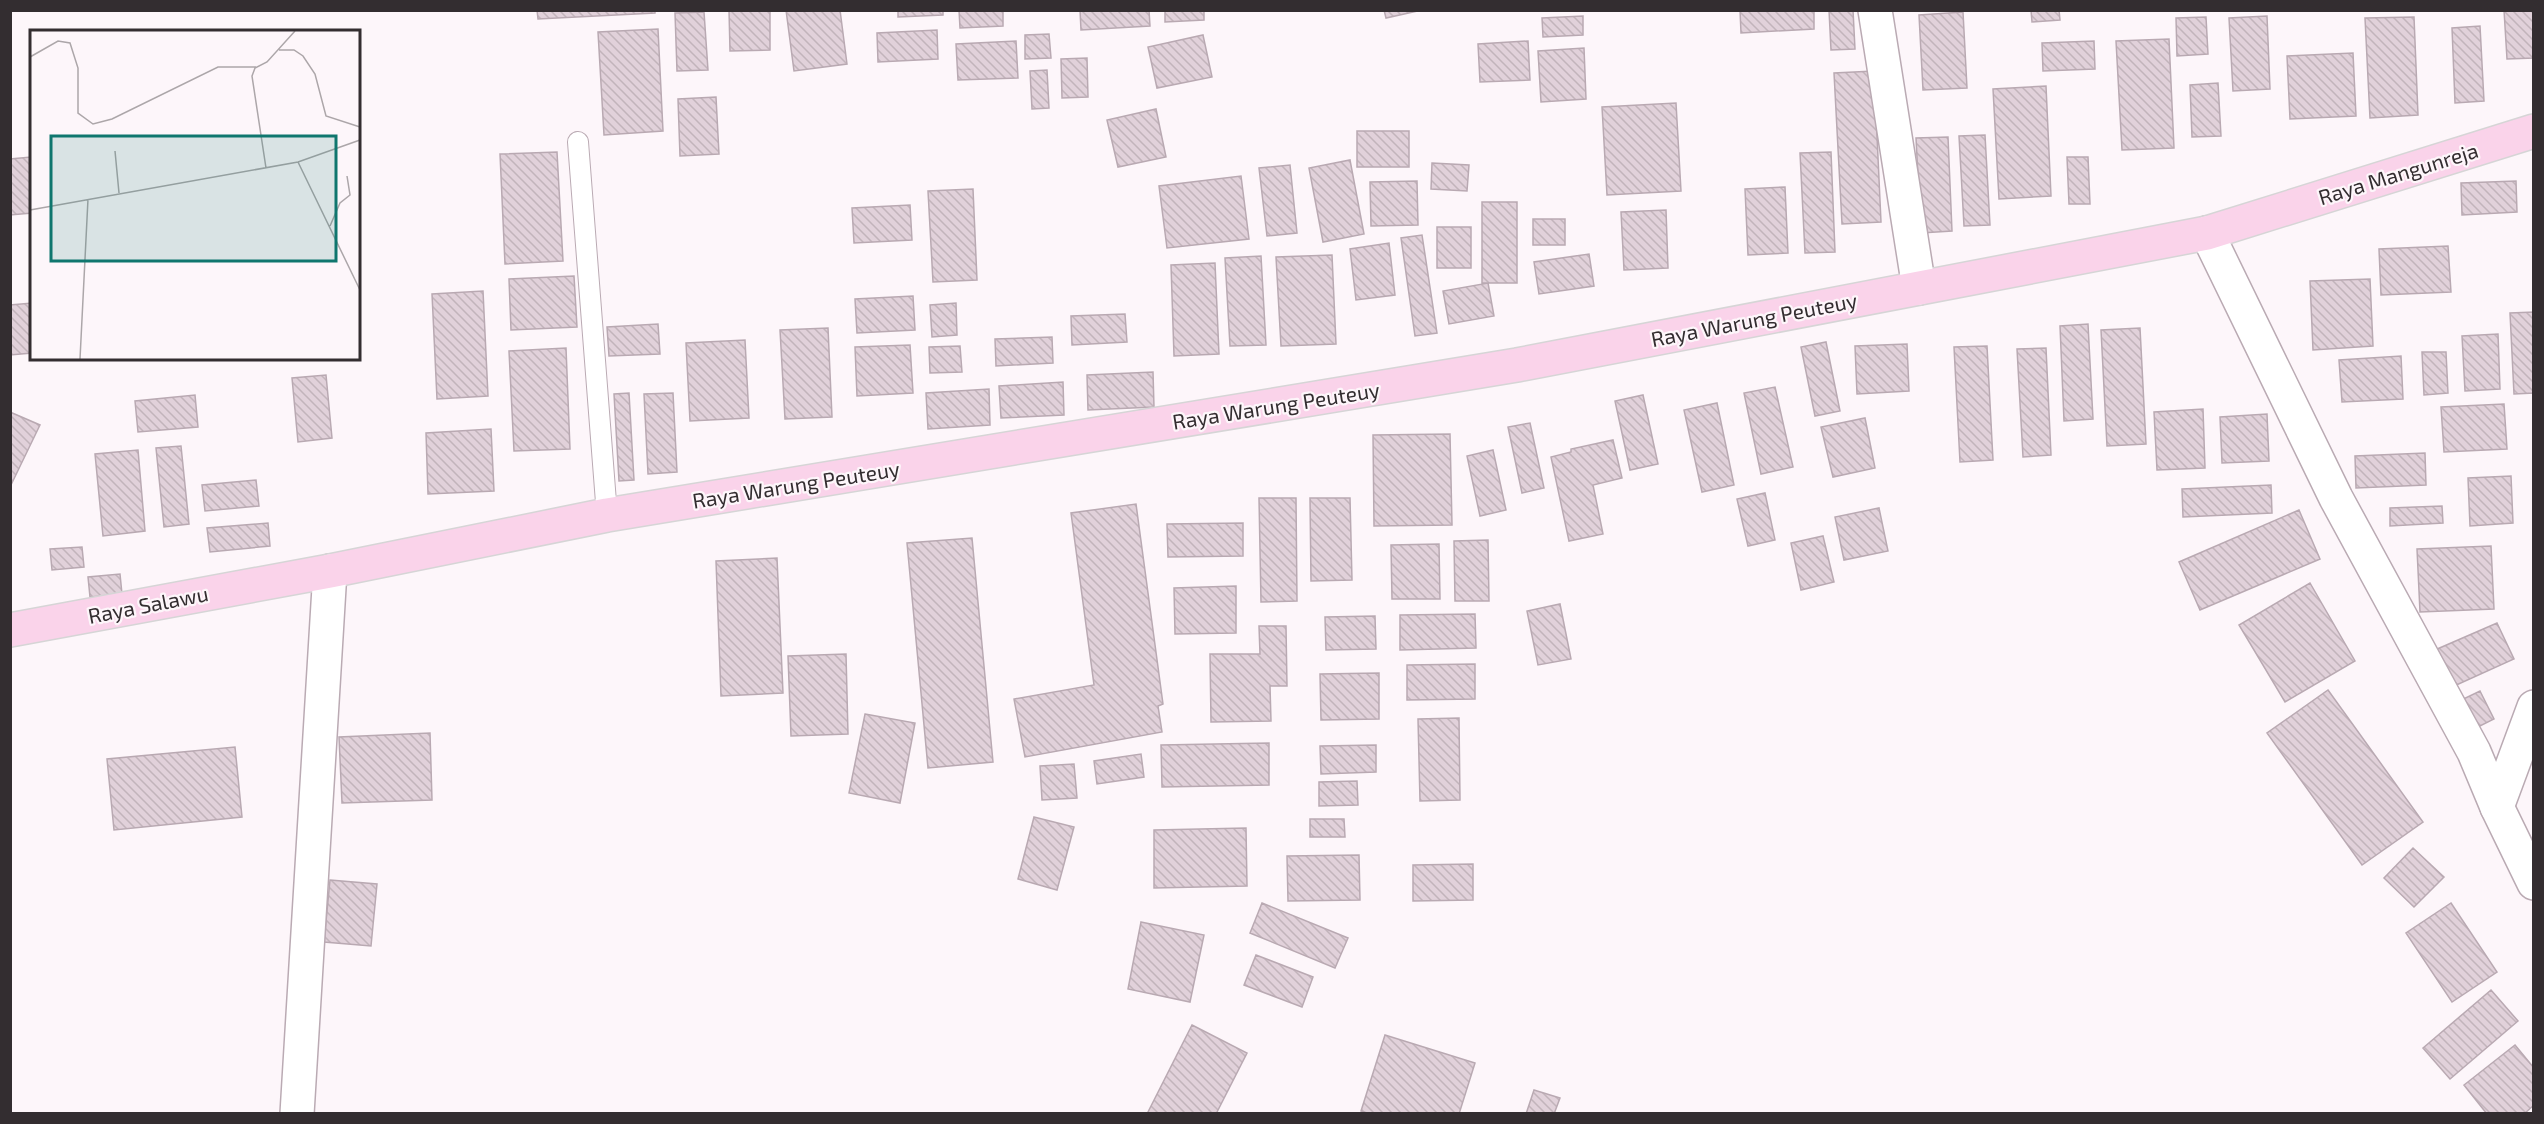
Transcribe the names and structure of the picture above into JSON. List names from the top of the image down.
{
  "streets": {
    "main road": ["Raya Mangunreja", "Raya Warung Peuteuy", "Raya Salawu"]
  },
  "crossings": [
    ["Raya Mangunreja", "Raya Warung Peuteuy"],
    ["Raya Warung Peuteuy", "Raya Salawu"]
  ]
}
